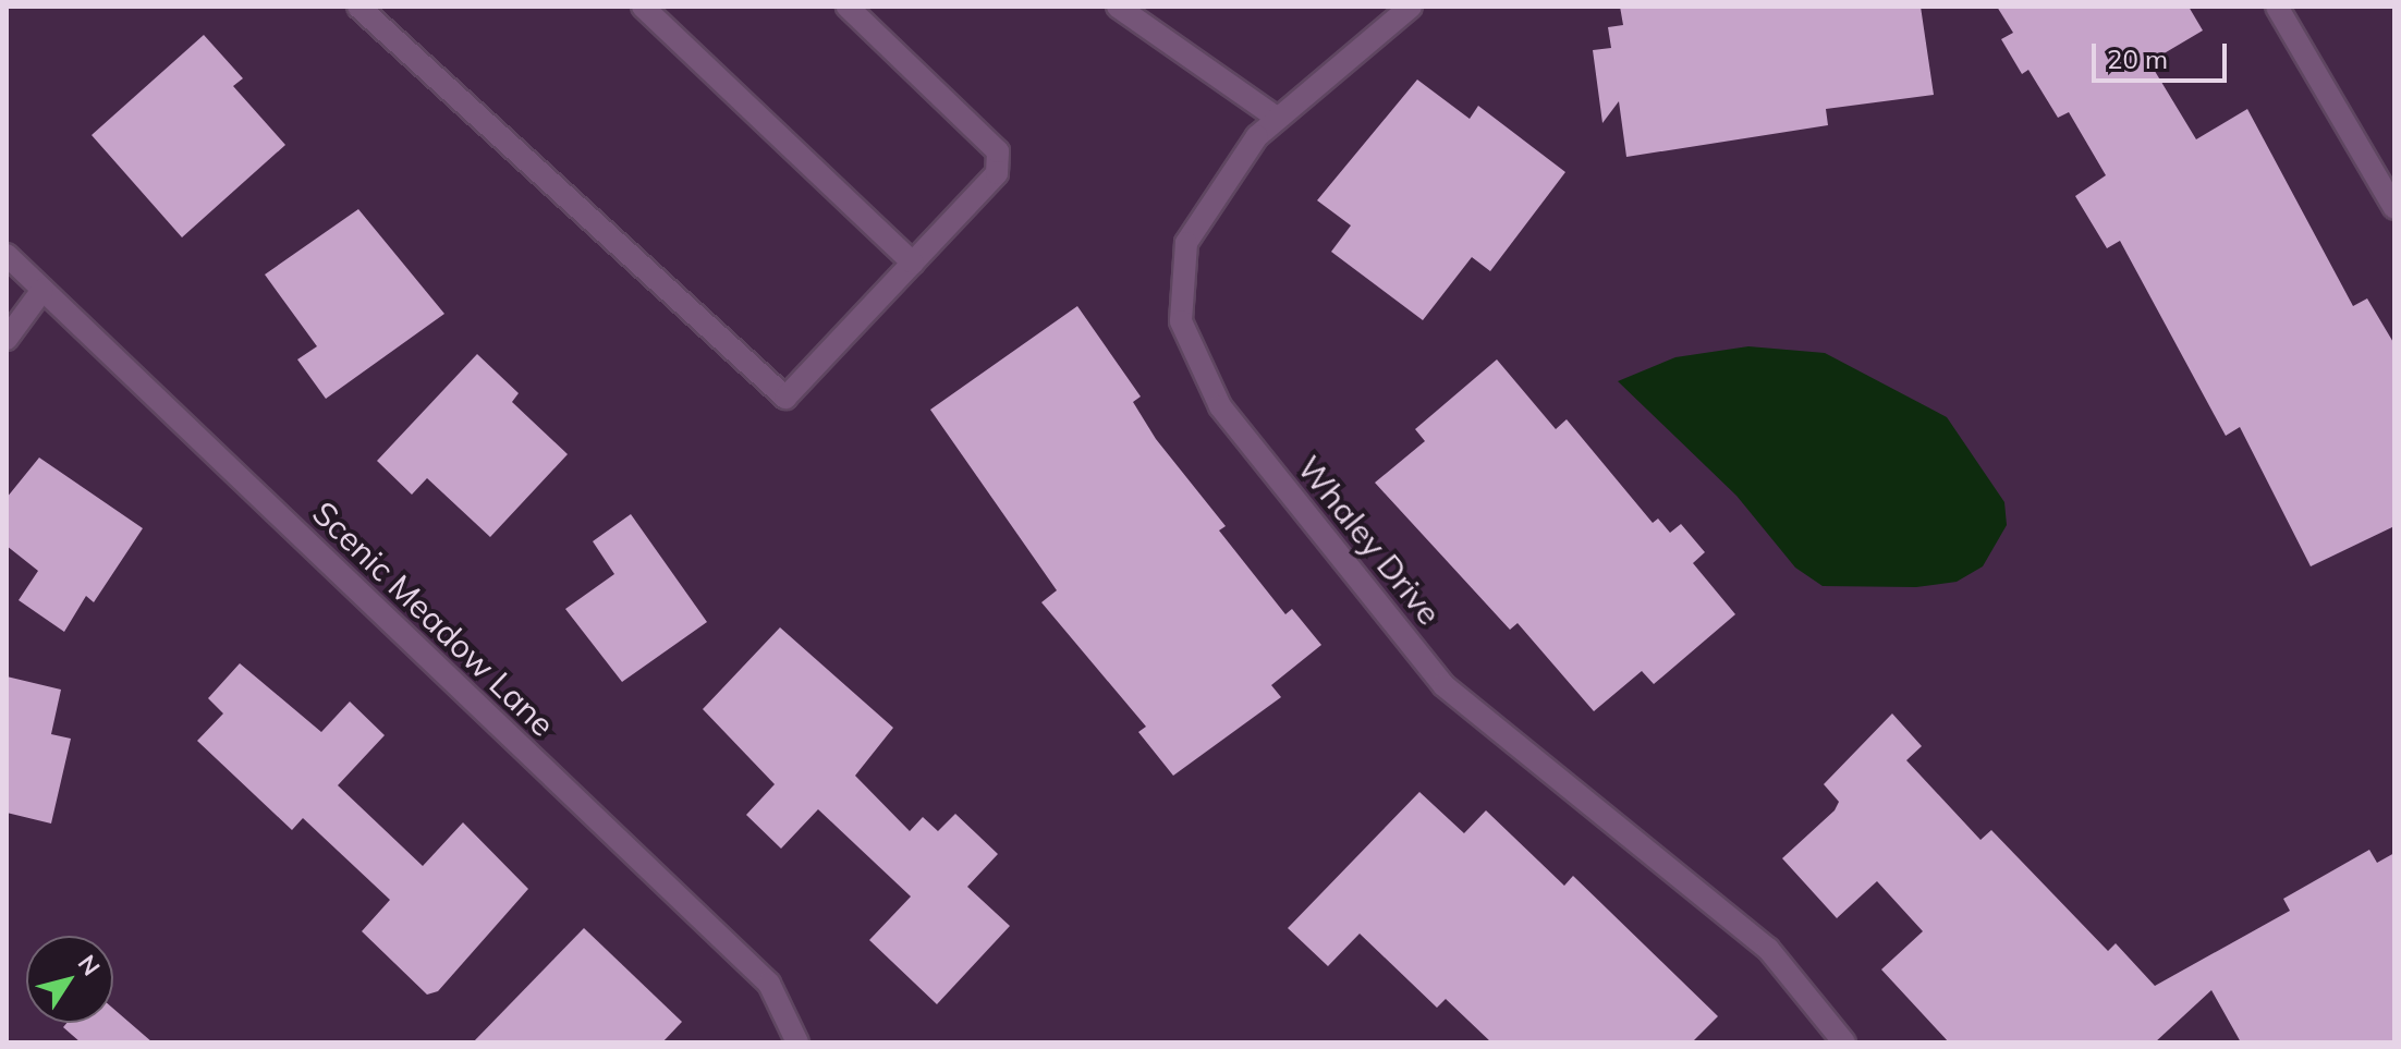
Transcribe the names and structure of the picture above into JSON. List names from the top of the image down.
{
  "streets": {
    "street": ["Whaley Drive", "Scenic Meadow Lane"]
  },
  "scale_bar": "20 m",
  "north": "top right"
}
